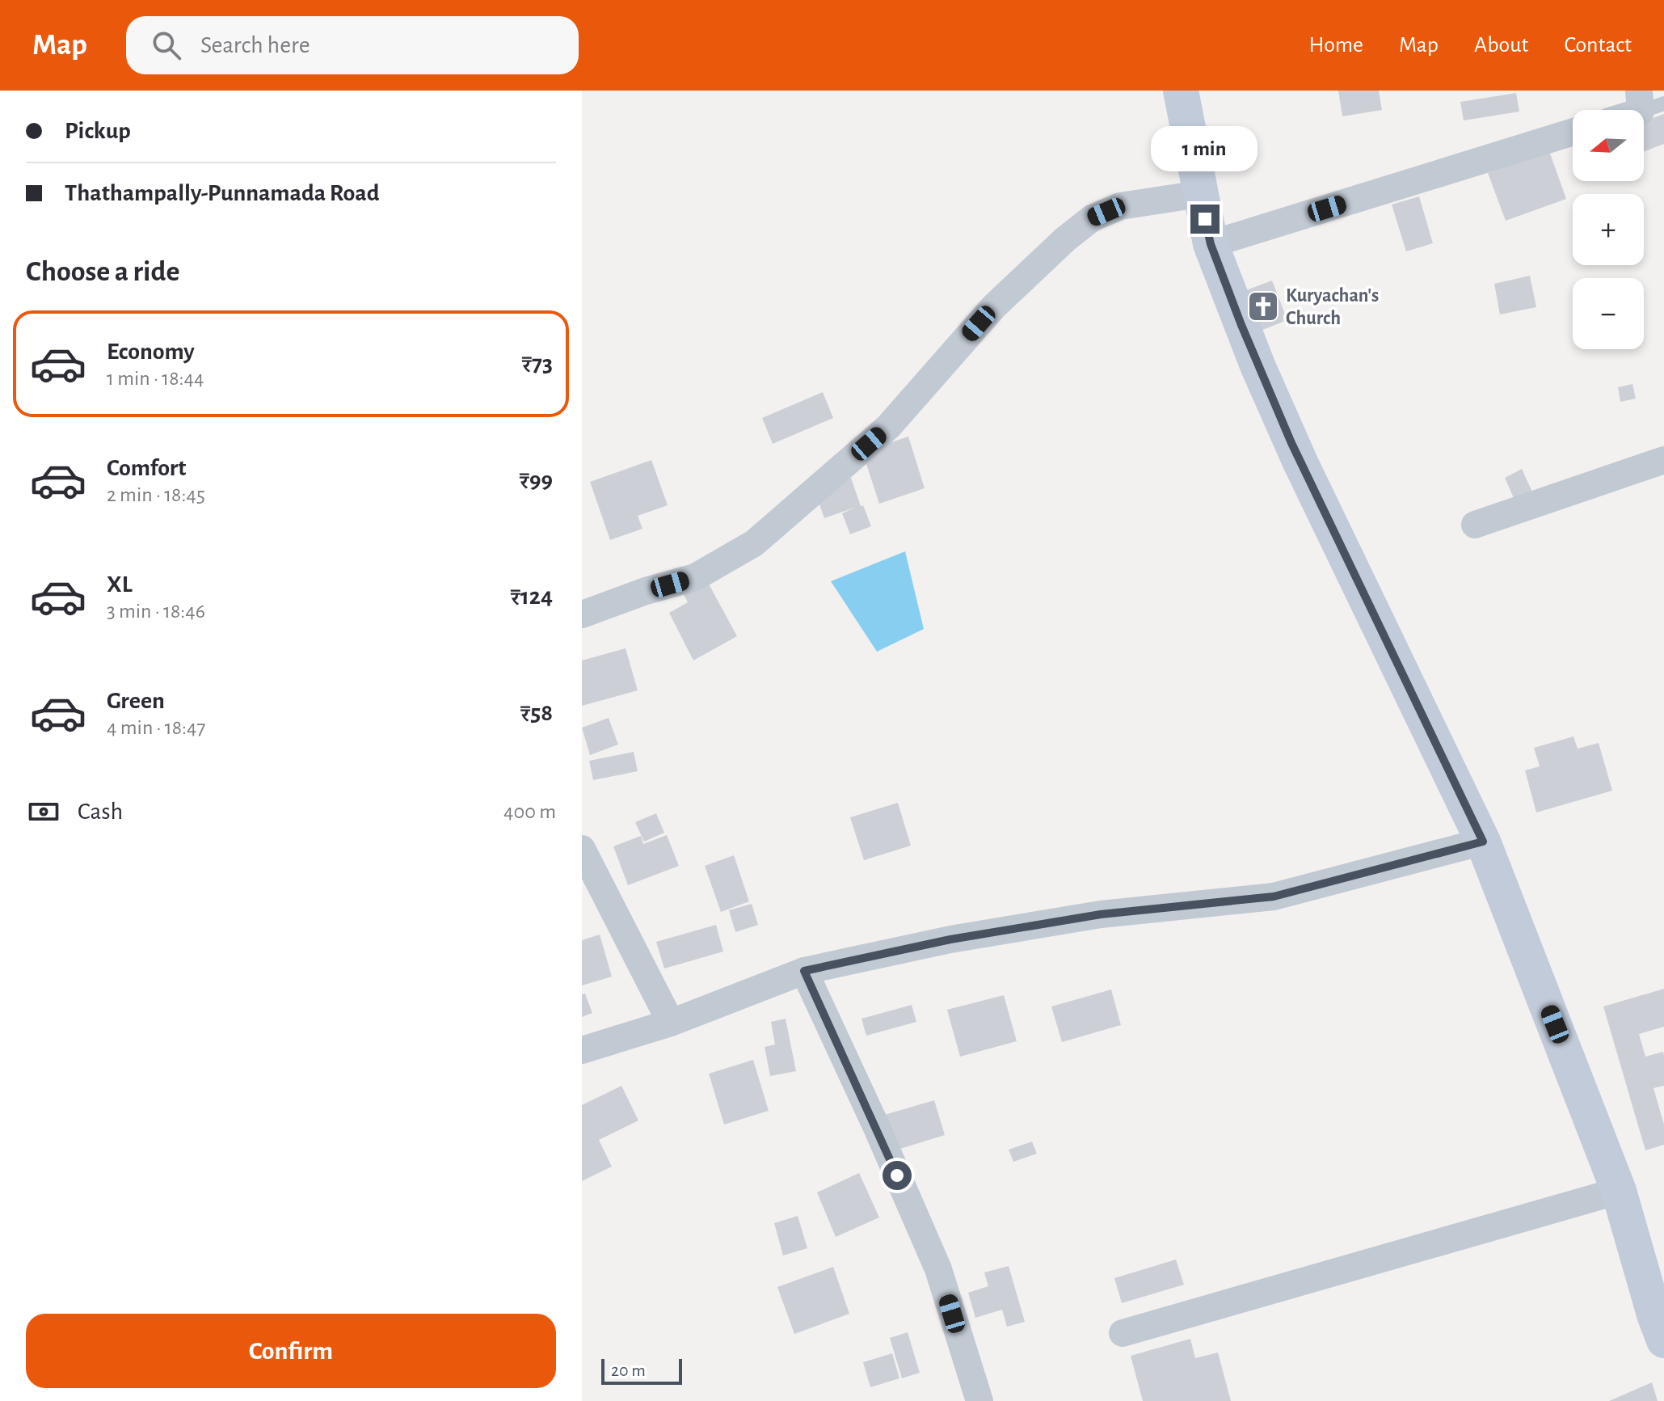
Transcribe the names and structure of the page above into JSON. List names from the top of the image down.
{
  "places": {
    "church": ["Kuryachan's Church"]
  },
  "scale_bar": "20 m",
  "north": "left",
  "page": {
    "header": "Map",
    "search": "Search here",
    "nav": [
      "Home",
      "Map",
      "About",
      "Contact"
    ],
    "banner": ["Pickup", "Thathampally-Punnamada Road"],
    "map_buttons": ["+", "−"],
    "bubble": "1 min",
    "heading": "Choose a ride",
    "list": [
      {
        "name": "Economy",
        "note": "1 min · 18:44",
        "value": "₹73"
      },
      {
        "name": "Comfort",
        "note": "2 min · 18:45",
        "value": "₹99"
      },
      {
        "name": "XL",
        "note": "3 min · 18:46",
        "value": "₹124"
      },
      {
        "name": "Green",
        "note": "4 min · 18:47",
        "value": "₹58"
      }
    ],
    "pay": ["Cash", "400 m"],
    "buttons": "Confirm",
    "scale": "20 m"
  }
}
